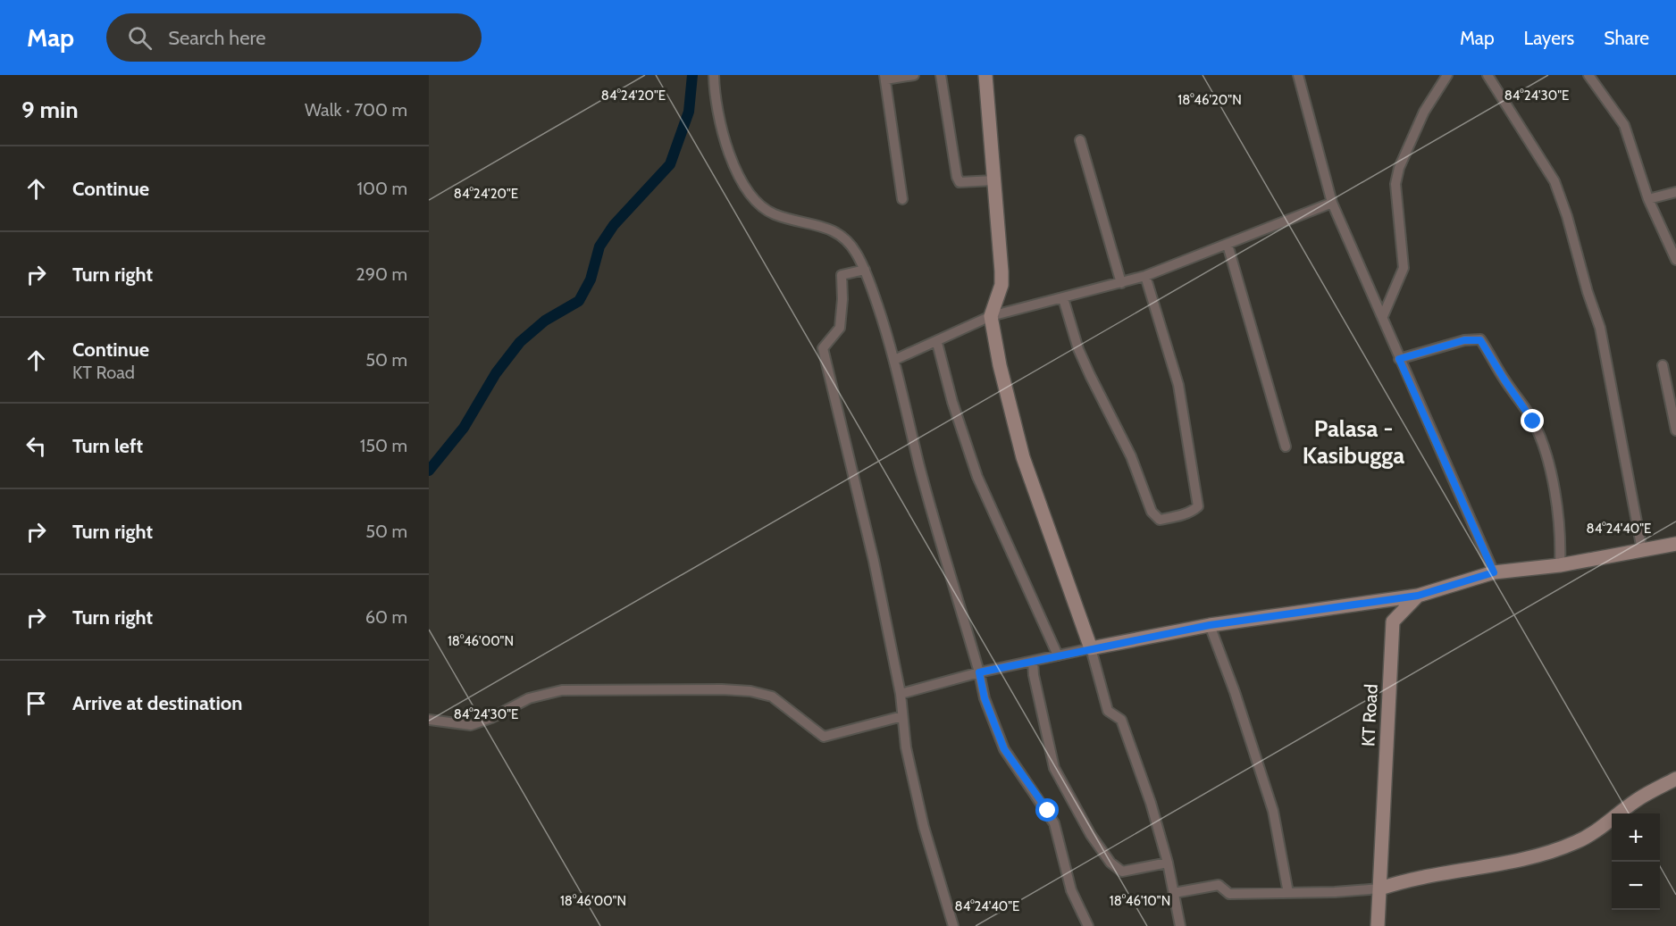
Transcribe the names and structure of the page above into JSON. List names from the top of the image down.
{
  "streets": {
    "main road": ["KT Road"]
  },
  "districts": ["Palasa - Kasibugga"],
  "page": {
    "header": "Map",
    "search": "Search here",
    "nav": ["Map", "Layers", "Share"],
    "heading": ["9 min", "Walk · 700 m"],
    "list": [
      ["Continue", "100 m"],
      ["Turn right", "290 m"],
      ["Continue", "KT Road", "50 m"],
      ["Turn left", "150 m"],
      ["Turn right", "50 m"],
      ["Turn right", "60 m"],
      "Arrive at destination"
    ],
    "map_buttons": ["+", "−"]
  },
  "coordinates": [
    "84°24'20\"E",
    "84°24'30\"E",
    "18°46'20\"N",
    "84°24'40\"E",
    "18°46'00\"N",
    "18°46'10\"N"
  ]
}
